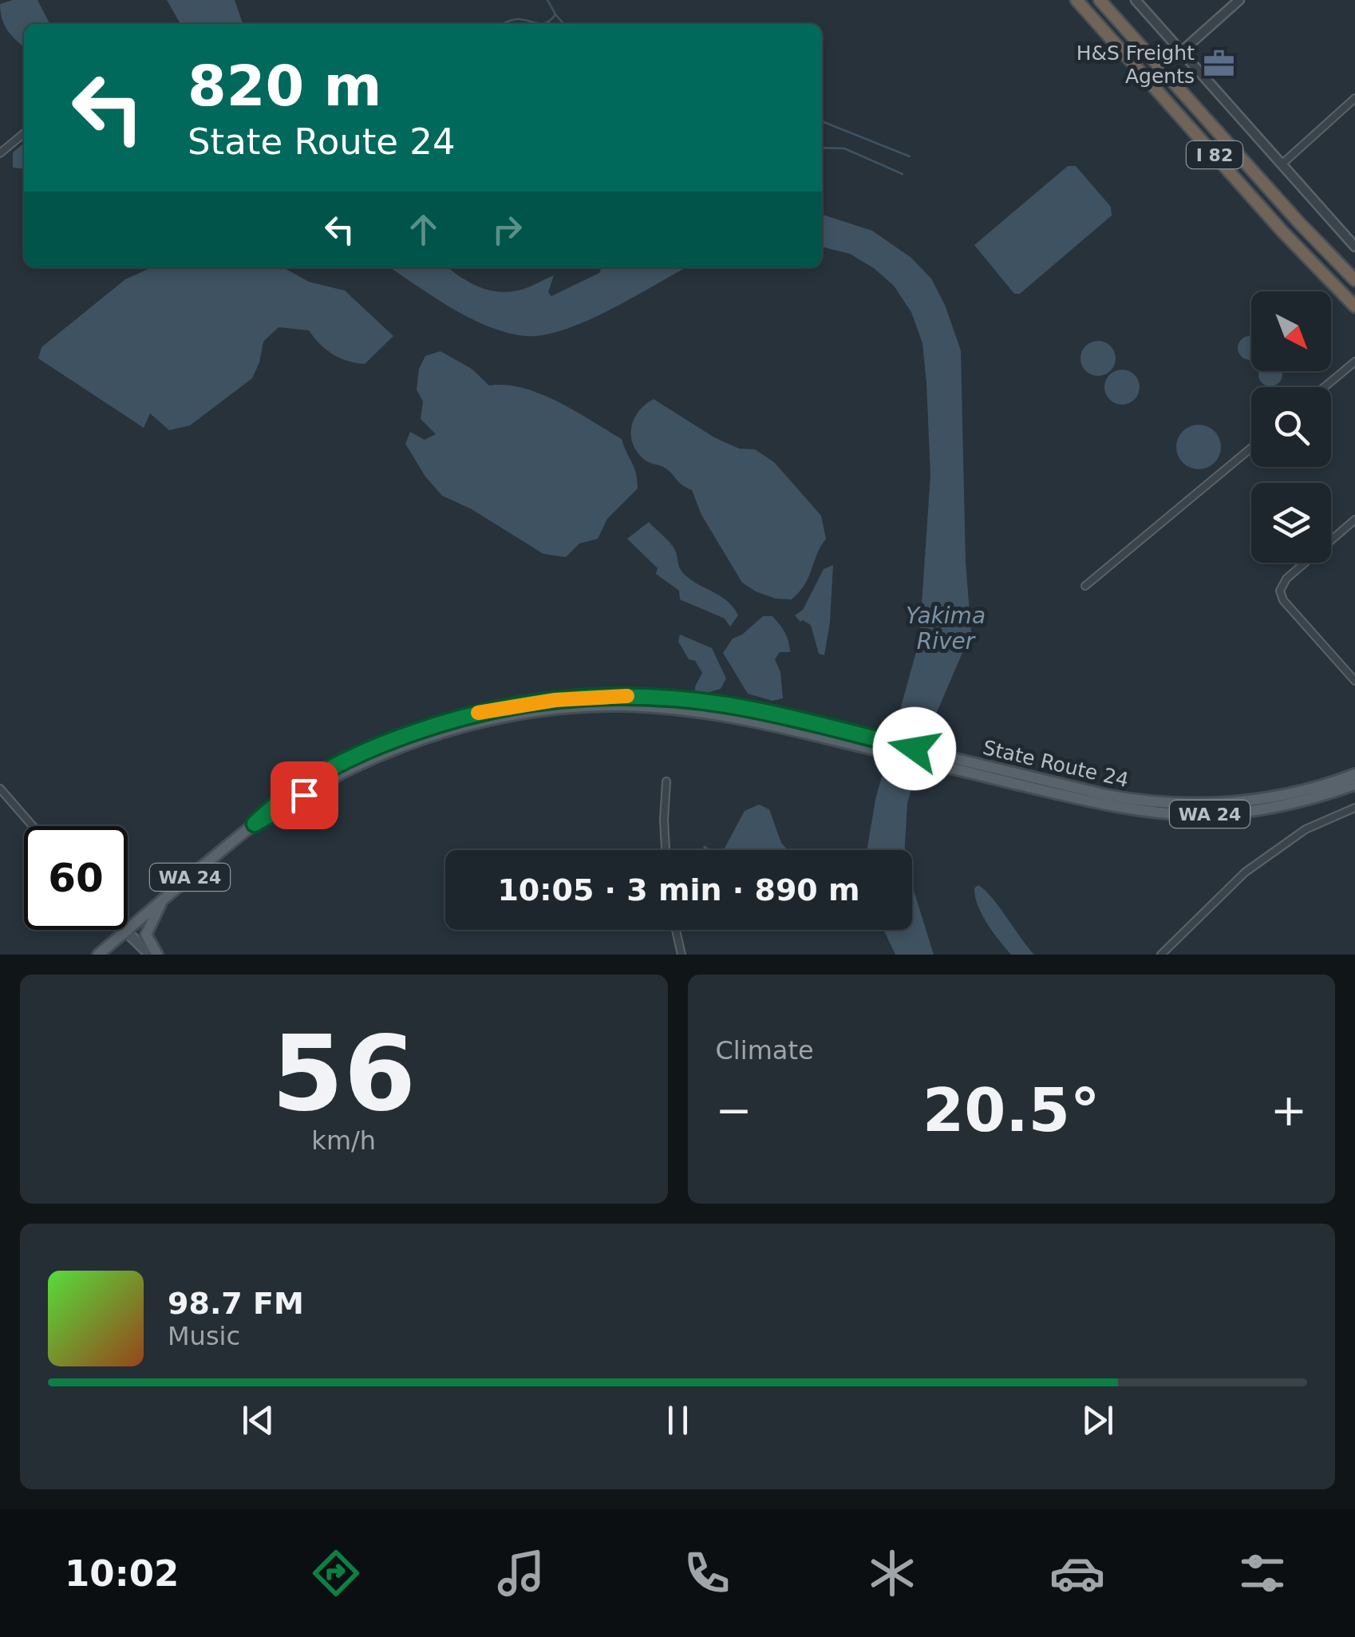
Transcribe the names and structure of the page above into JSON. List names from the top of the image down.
{
  "streets": {
    "highway": ["I 82"],
    "main road": ["State Route 24", "WA 24"]
  },
  "water": ["Yakima River"],
  "places": {
    "office": ["H&S Freight Agents"]
  },
  "north": "bottom right",
  "page": {
    "turn": ["820 m", "State Route 24"],
    "limit": "60",
    "trip": "10:05 · 3 min · 890 m",
    "tile": [
      ["56", "km/h"],
      "Climate"
    ],
    "heat": ["−", "20.5°", "+"],
    "song": ["98.7 FM", "Music"],
    "tabs": "10:02"
  }
}
